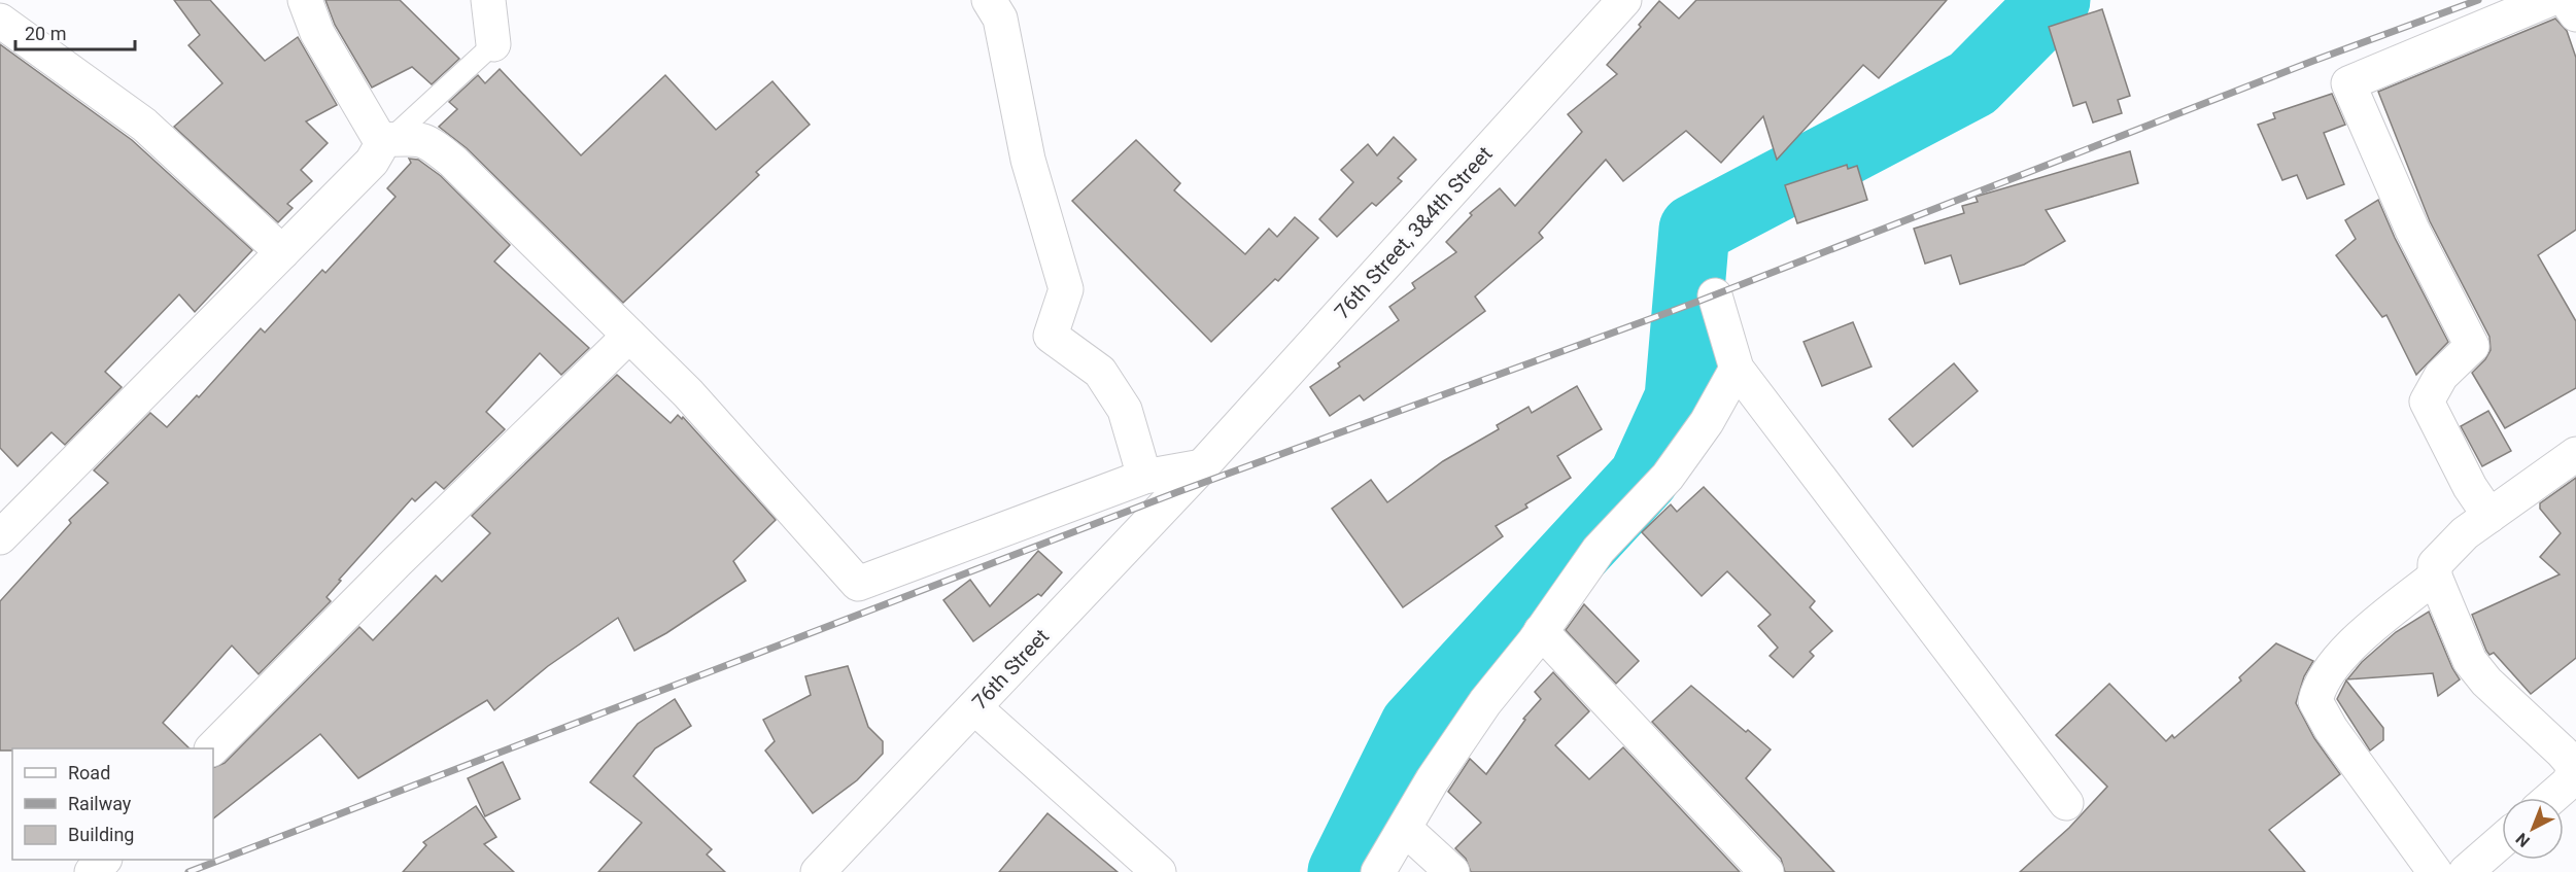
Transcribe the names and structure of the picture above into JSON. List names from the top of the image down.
{
  "streets": {
    "street": ["76th Street, 3&4th Street", "76th Street"]
  },
  "crossings": [
    ["76th Street, 3&4th Street", "76th Street"]
  ],
  "legend": ["Road", "Railway", "Building"],
  "scale_bar": "20 m",
  "north": "bottom left"
}
